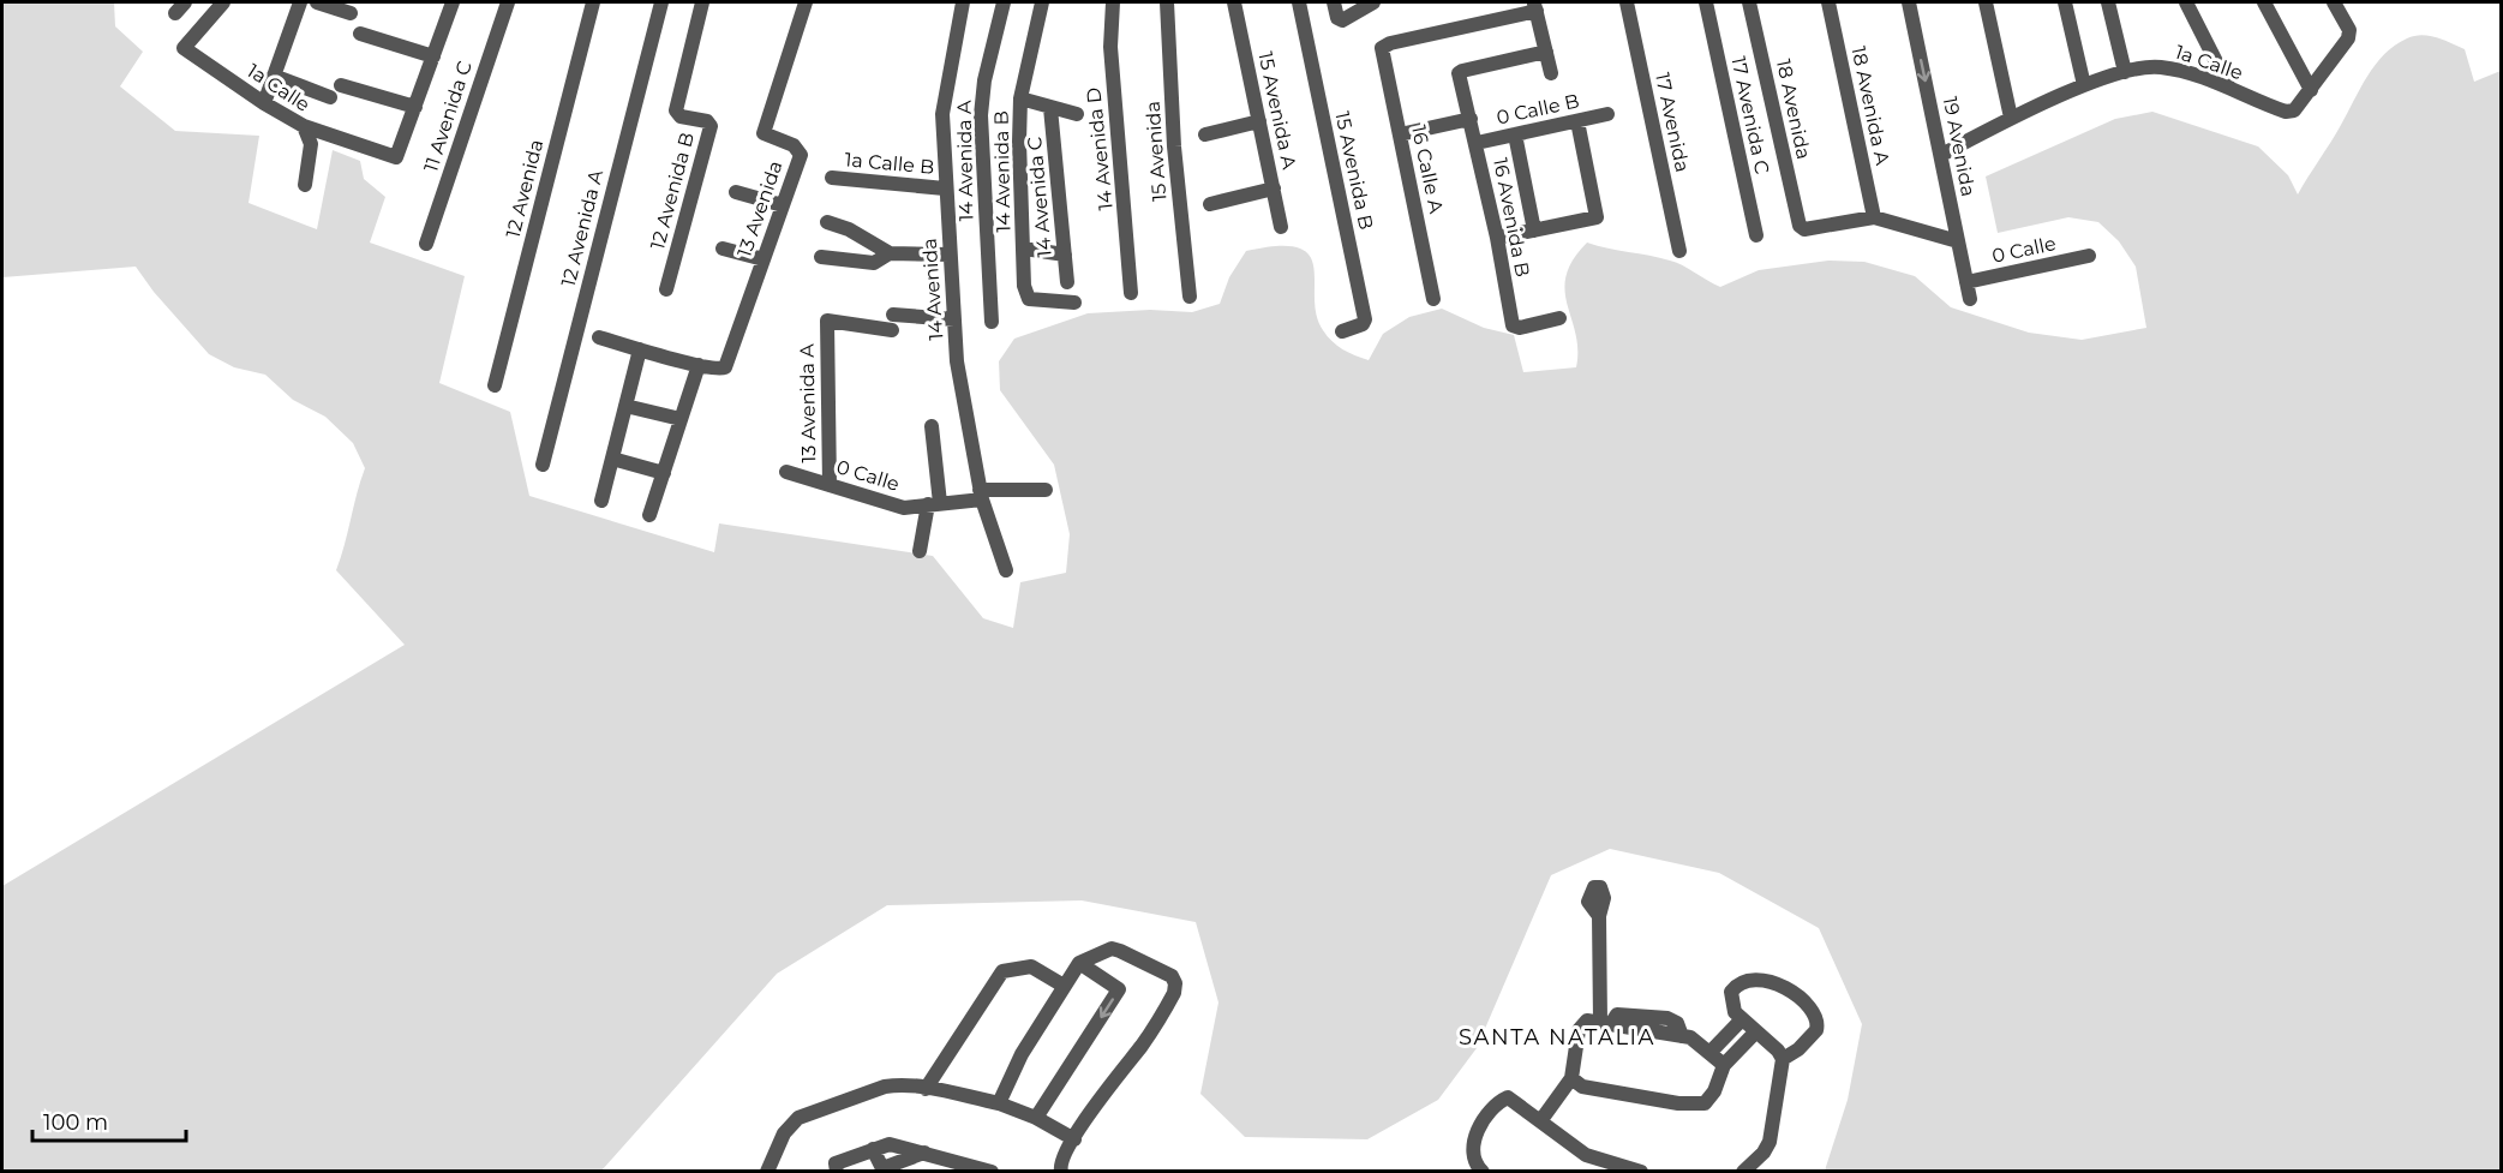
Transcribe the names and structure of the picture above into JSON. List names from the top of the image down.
{
  "streets": {
    "street": [
      "1a Calle",
      "18 Avenida A",
      "0 Calle B",
      "18 Avenida",
      "15 Avenida A",
      "17 Avenida C",
      "11 Avenida C",
      "17 Avenida",
      "19 Avenida",
      "14 Avenida D",
      "15 Avenida",
      "14 Avenida A",
      "1a Calle B",
      "16 Calle A",
      "15 Avenida B",
      "14 Avenida B",
      "12 Avenida",
      "12 Avenida B",
      "14 Avenida C",
      "13 Avenida",
      "16 Avenida B",
      "12 Avenida A",
      "0 Calle",
      "14 Avenida",
      "13 Avenida A"
    ]
  },
  "crossings": [
    ["1a Calle", "19 Avenida"],
    ["18 Avenida A", "18 Avenida"],
    ["0 Calle B", "16 Avenida B"],
    ["19 Avenida", "0 Calle"],
    ["1a Calle B", "14 Avenida"],
    ["0 Calle", "14 Avenida"],
    ["0 Calle", "13 Avenida A"]
  ],
  "districts": ["SANTA NATALIA"],
  "scale_bar": "100 m"
}
